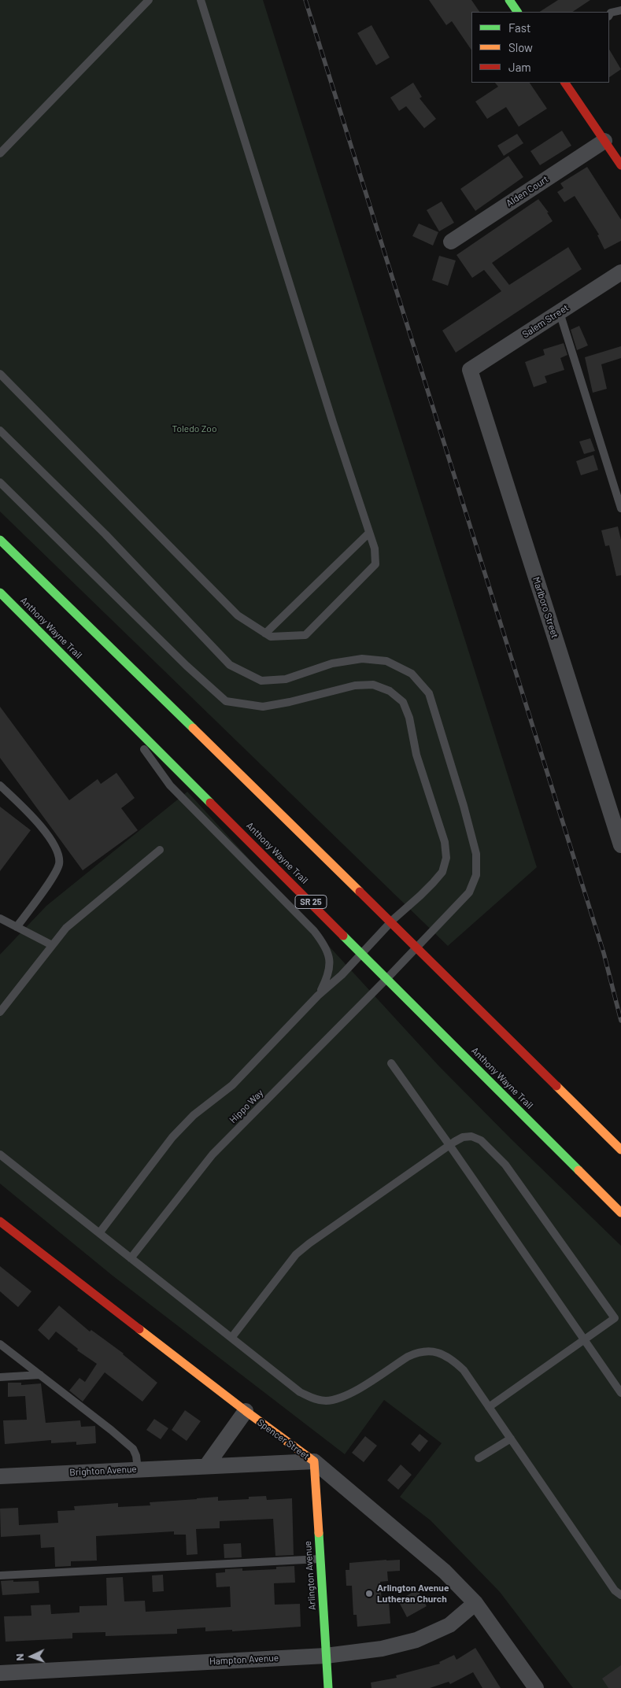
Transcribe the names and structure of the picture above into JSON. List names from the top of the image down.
{
  "streets": {
    "main road": [
      "Anthony Wayne Trail",
      "SR 25",
      "Spencer Street",
      "Arlington Avenue"
    ],
    "street": [
      "Alden Court",
      "Salem Street",
      "Marlboro Street",
      "Brighton Avenue",
      "Hampton Avenue"
    ],
    "lane": ["Hippo Way"]
  },
  "crossings": [
    ["Salem Street", "Marlboro Street"],
    ["Anthony Wayne Trail", "Hippo Way"],
    ["Spencer Street", "Brighton Avenue"],
    ["Spencer Street", "Arlington Avenue"],
    ["Spencer Street", "Hampton Avenue"],
    ["Brighton Avenue", "Arlington Avenue"],
    ["Arlington Avenue", "Hampton Avenue"]
  ],
  "parks": ["Toledo Zoo"],
  "places": ["Arlington Avenue Lutheran Church"],
  "legend": ["Fast", "Slow", "Jam"],
  "north": "left"
}
